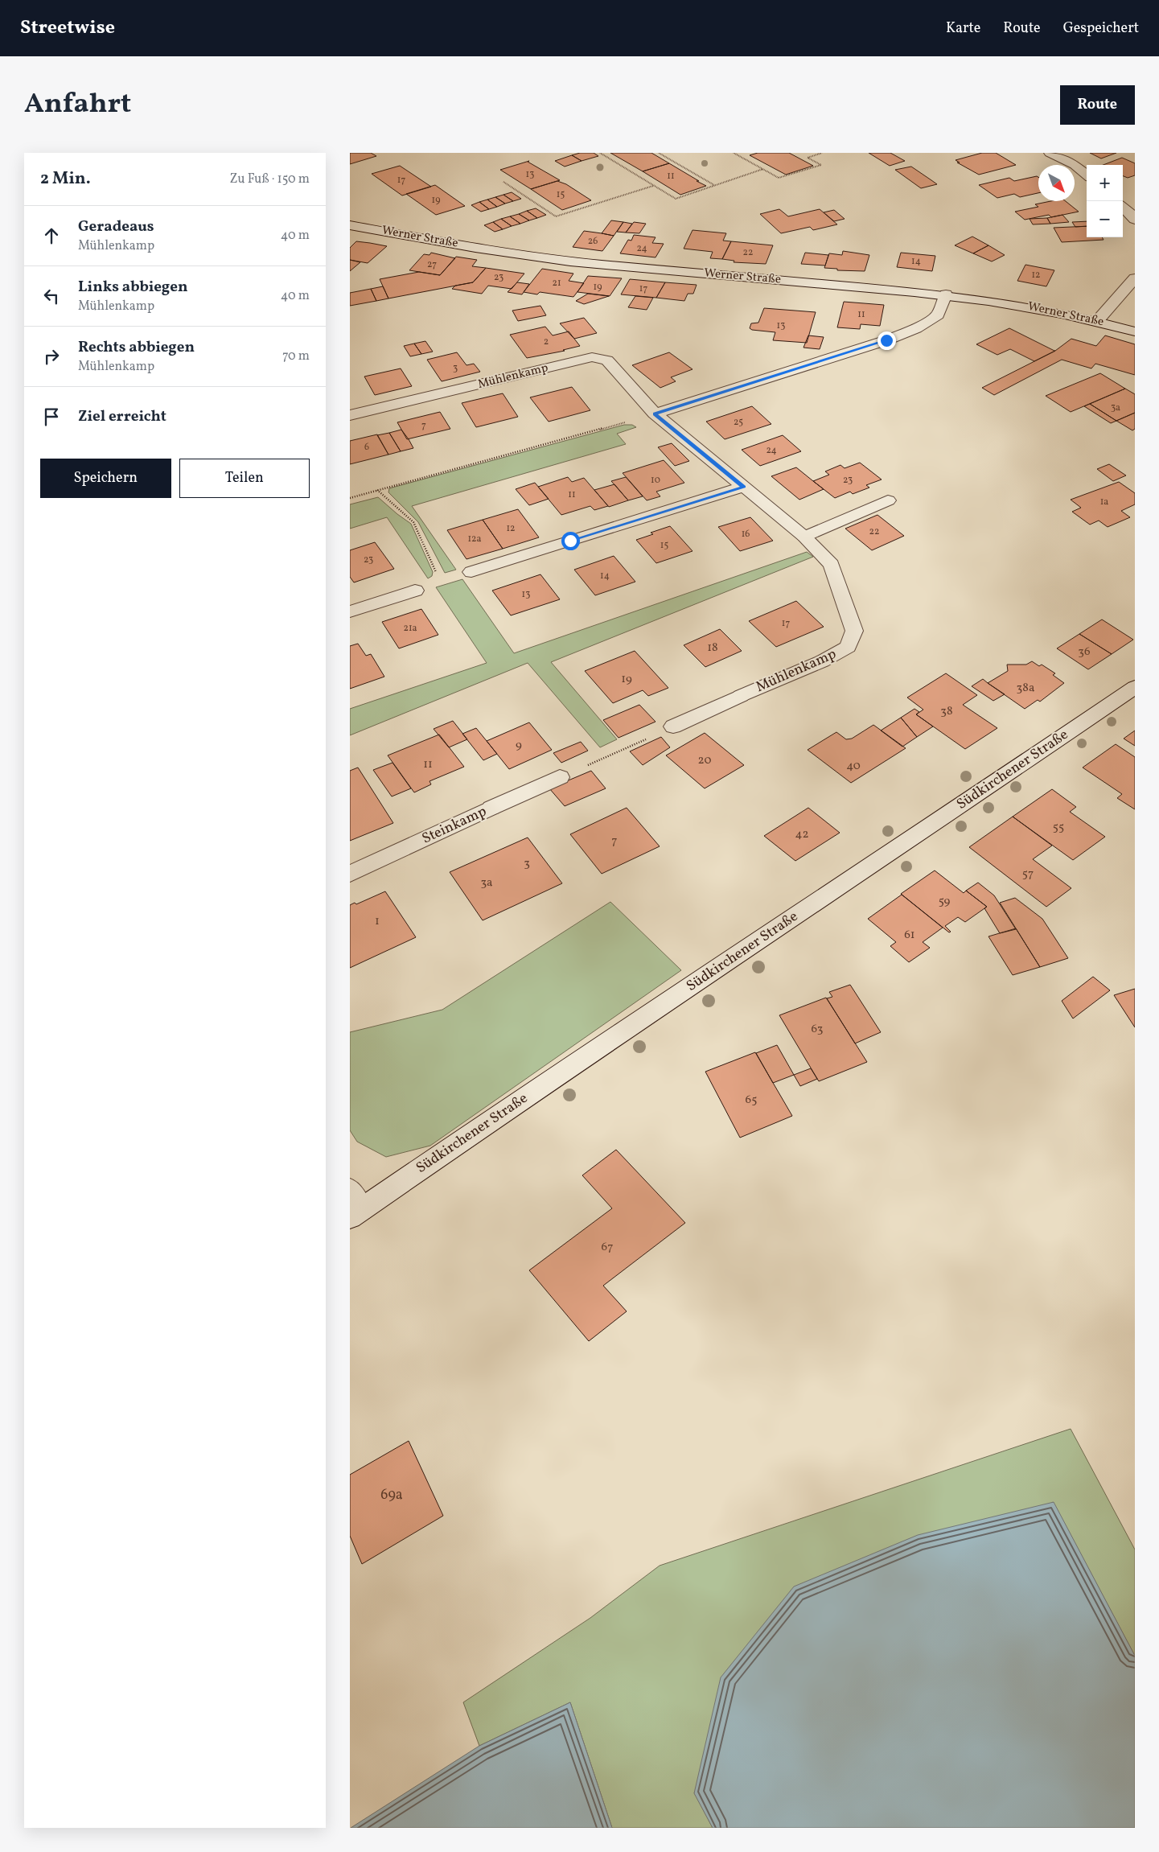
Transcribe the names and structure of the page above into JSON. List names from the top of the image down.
{
  "streets": {
    "street": [
      "Werner Straße",
      "Mühlenkamp",
      "Südkirchener Straße",
      "Steinkamp"
    ]
  },
  "house_numbers": [
    "13",
    "11",
    "17",
    "15",
    "19",
    "26",
    "24",
    "22",
    "14",
    "27",
    "12",
    "23",
    "21",
    "19",
    "17",
    "11",
    "13",
    "2",
    "3",
    "3a",
    "25",
    "7",
    "6",
    "24",
    "10",
    "23",
    "11",
    "1a",
    "12",
    "22",
    "16",
    "12a",
    "15",
    "23",
    "14",
    "13",
    "17",
    "21a",
    "18",
    "36",
    "19",
    "38a",
    "38",
    "9",
    "20",
    "11",
    "40",
    "55",
    "42",
    "7",
    "3",
    "57",
    "3a",
    "59",
    "1",
    "61",
    "63",
    "65",
    "67",
    "69a"
  ],
  "north": "bottom right",
  "page": {
    "header": "Streetwise",
    "nav": ["Karte", "Route", "Gespeichert"],
    "title": "Anfahrt",
    "buttons": [
      "Route",
      ["Speichern", "Teilen"]
    ],
    "heading": ["2 Min.", "Zu Fuß · 150 m"],
    "map_buttons": ["+", "−"],
    "list": [
      ["Geradeaus", "Mühlenkamp", "40 m"],
      ["Links abbiegen", "Mühlenkamp", "40 m"],
      ["Rechts abbiegen", "Mühlenkamp", "70 m"],
      "Ziel erreicht"
    ]
  }
}
